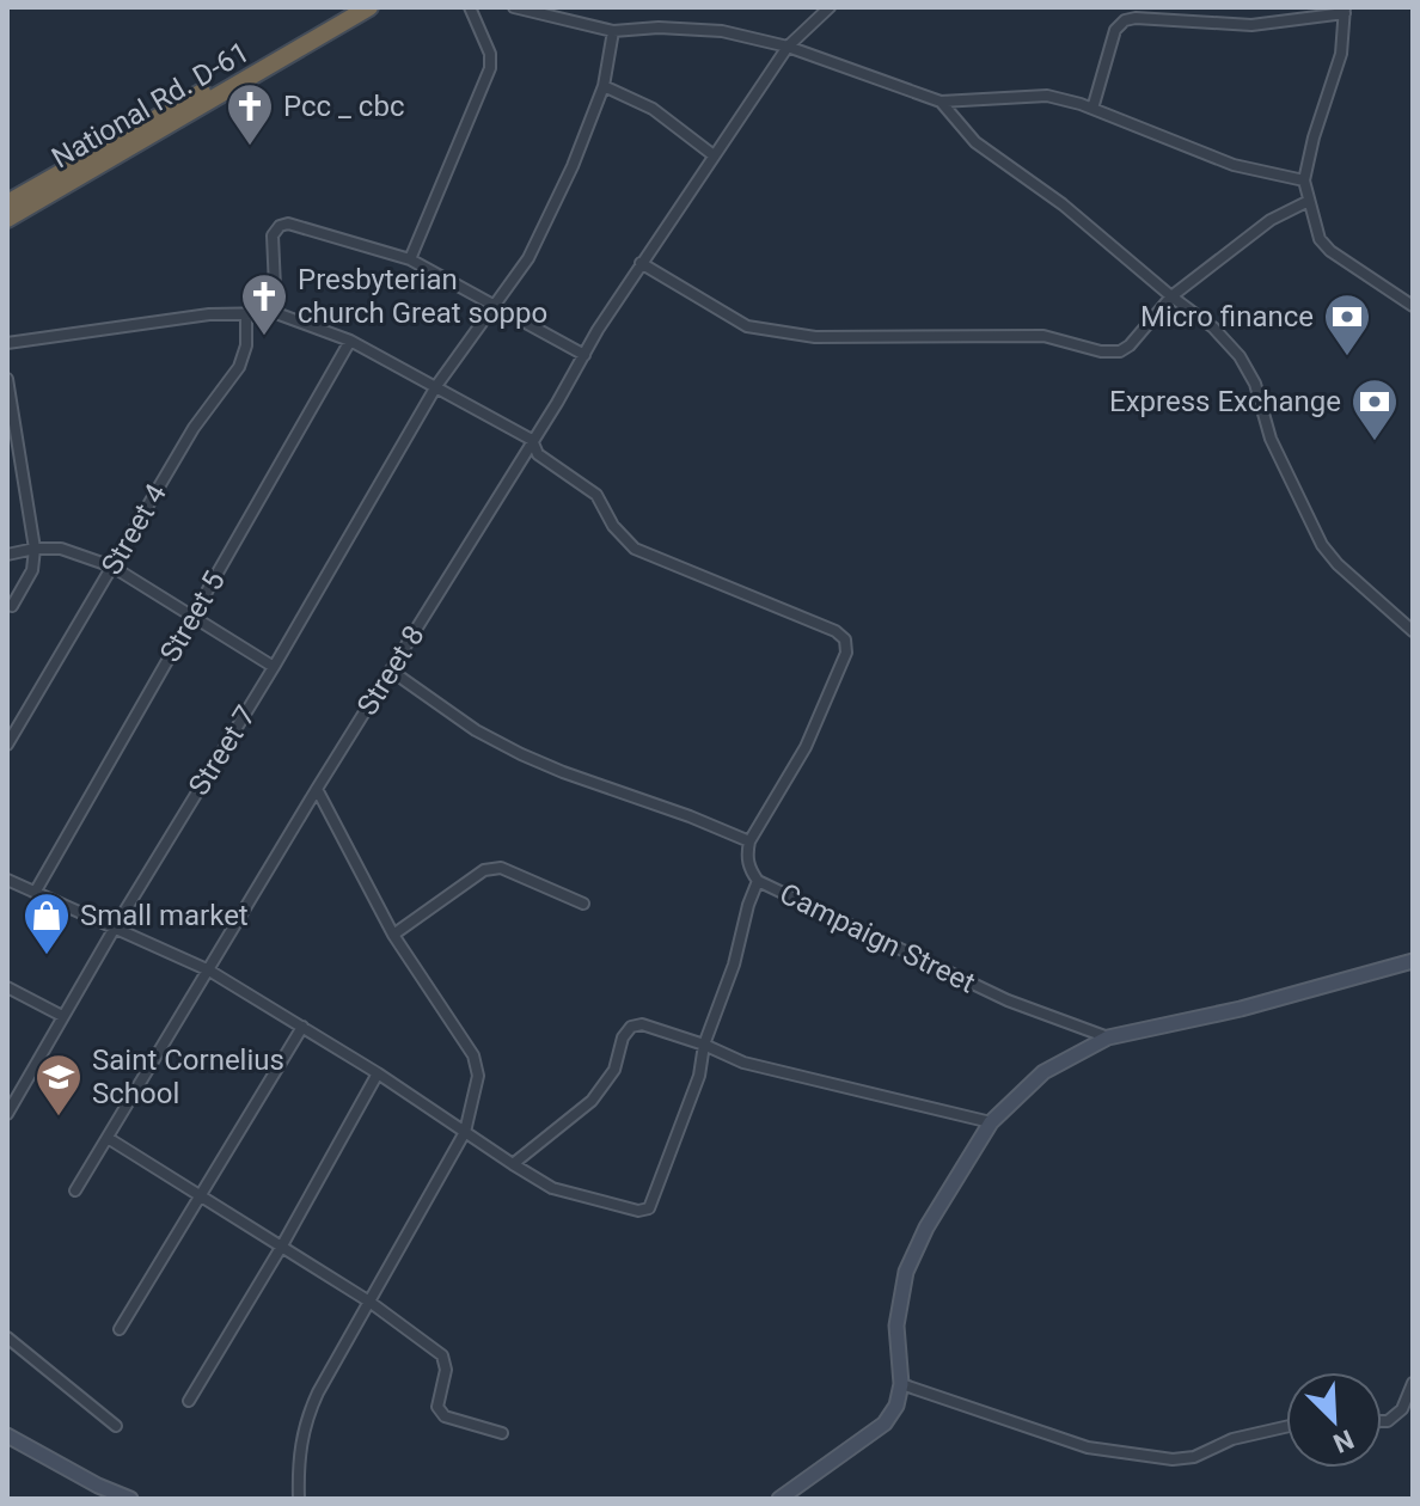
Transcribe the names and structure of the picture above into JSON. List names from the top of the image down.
{
  "streets": {
    "highway": ["National Rd. D-61"],
    "street": [
      "Street 4",
      "Street 5",
      "Street 8",
      "Street 7",
      "Campaign Street"
    ]
  },
  "places": {
    "church": ["Pcc _ cbc", "Presbyterian church Great soppo"],
    "bank": ["Micro finance", "Express Exchange"],
    "shop": ["Small market"],
    "school or university": ["Saint Cornelius School"]
  },
  "north": "bottom right"
}
